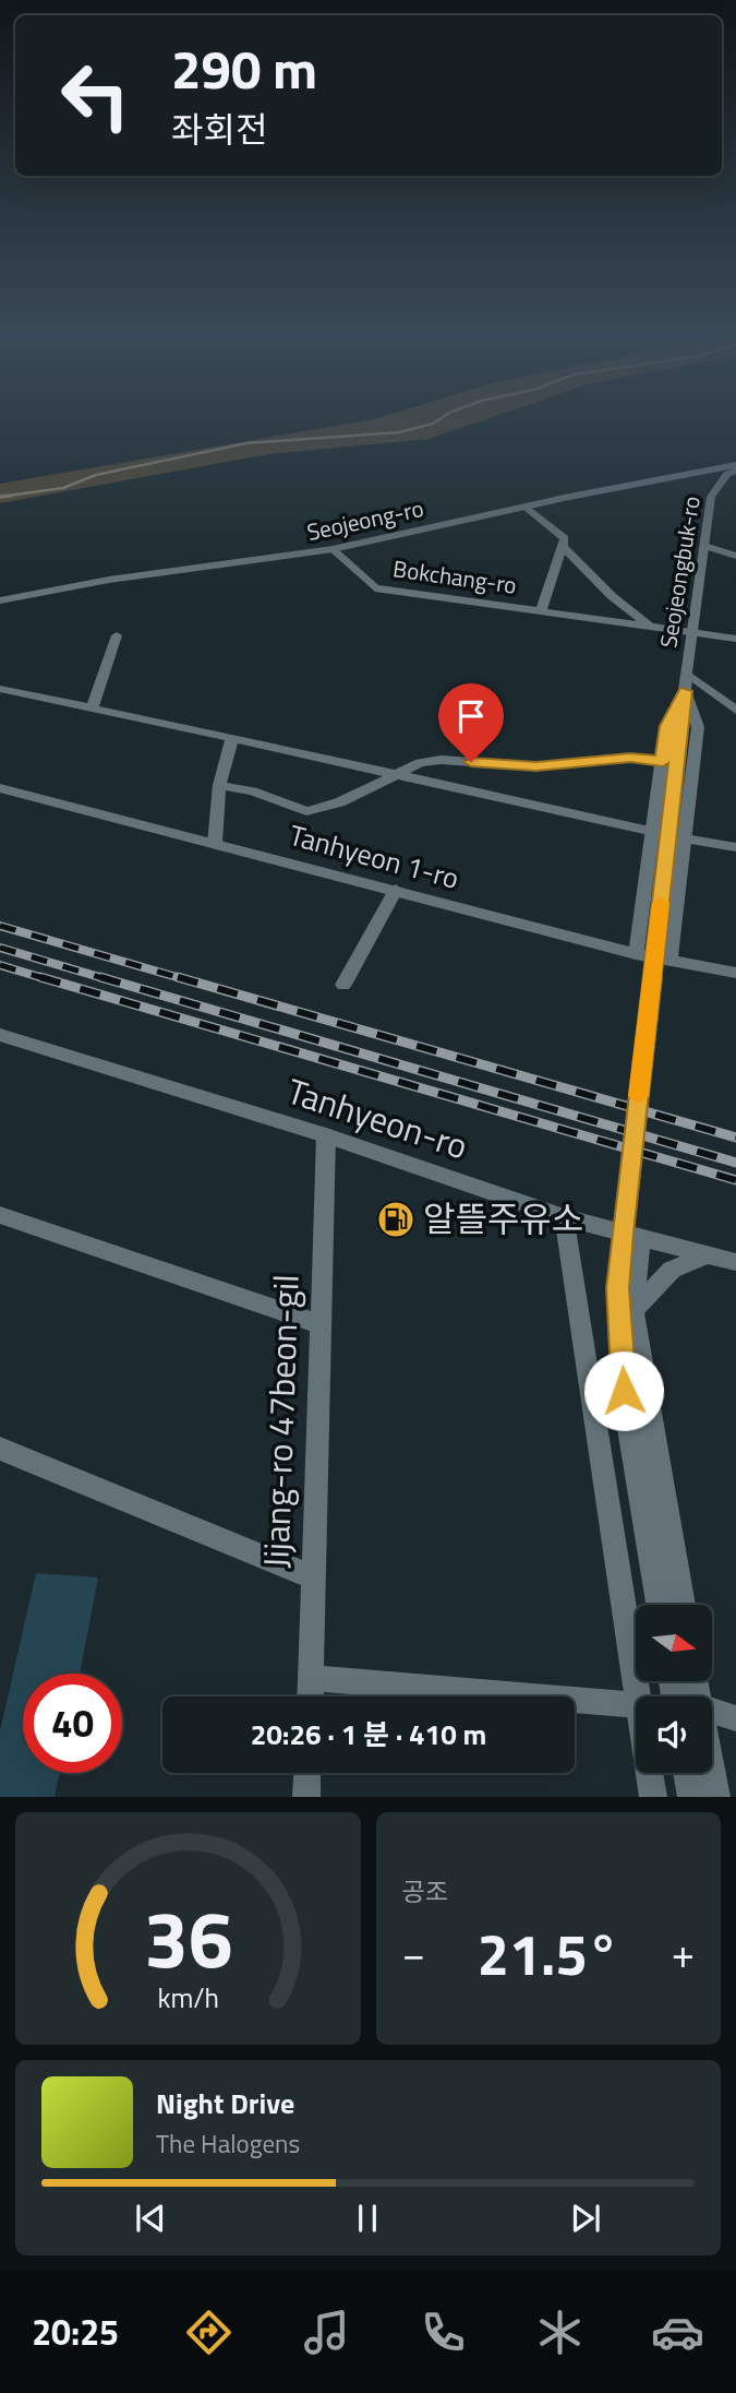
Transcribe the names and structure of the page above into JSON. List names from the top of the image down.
{
  "streets": {
    "street": [
      "Seojeong-ro",
      "Seojeongbuk-ro",
      "Bokchang-ro",
      "Tanhyeon 1-ro",
      "Tanhyeon-ro",
      "Jijang-ro 47beon-gil"
    ]
  },
  "crossings": [
    ["Seojeong-ro", "Seojeongbuk-ro"],
    ["Seojeong-ro", "Bokchang-ro"],
    ["Seojeongbuk-ro", "Bokchang-ro"],
    ["Tanhyeon-ro", "Jijang-ro 47beon-gil"]
  ],
  "places": {
    "fuel station": ["알뜰주유소"]
  },
  "north": "right",
  "page": {
    "turn": ["290 m", "좌회전"],
    "limit": "40",
    "trip": "20:26 · 1 분 · 410 m",
    "tile": "공조",
    "heat": ["−", "21.5°", "+"],
    "song": ["Night Drive", "The Halogens"],
    "tabs": "20:25",
    "gauge": ["36", "km/h"]
  }
}
